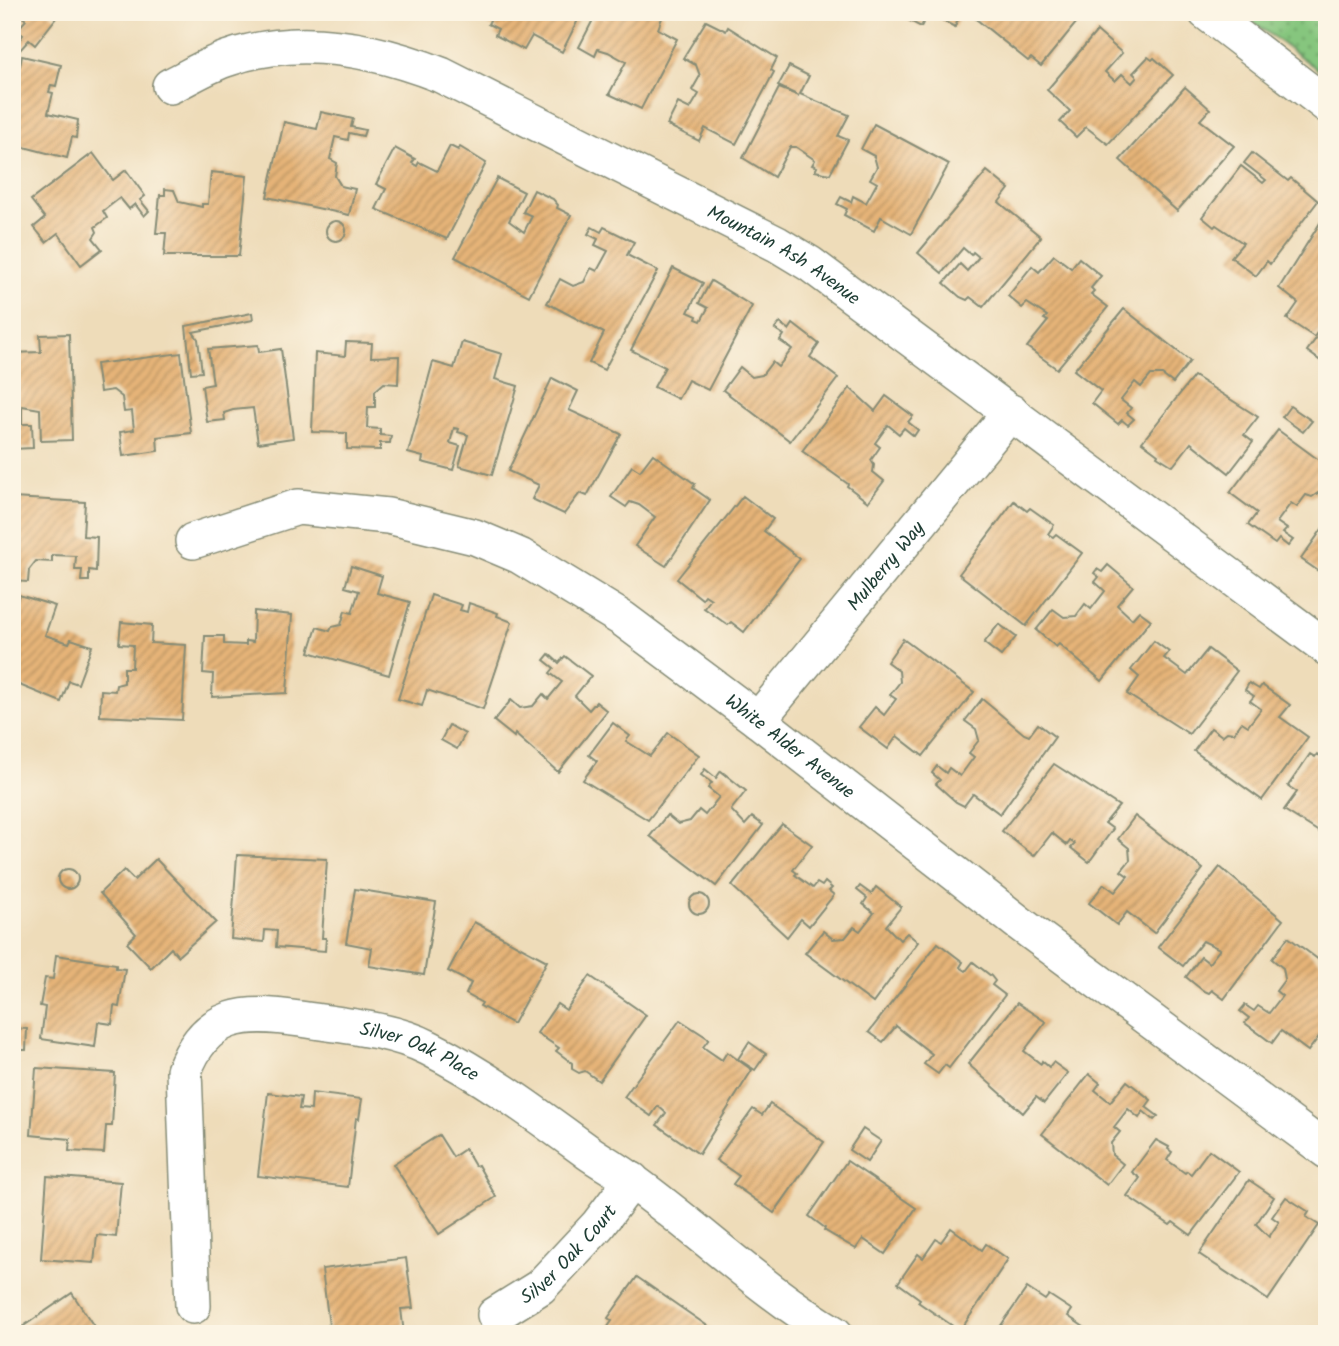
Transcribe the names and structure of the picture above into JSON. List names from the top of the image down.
{
  "streets": {
    "street": [
      "Mountain Ash Avenue",
      "Mulberry Way",
      "White Alder Avenue",
      "Silver Oak Place",
      "Silver Oak Court"
    ]
  },
  "crossings": [
    ["Mountain Ash Avenue", "Mulberry Way"],
    ["Mulberry Way", "White Alder Avenue"],
    ["Silver Oak Place", "Silver Oak Court"]
  ]
}
